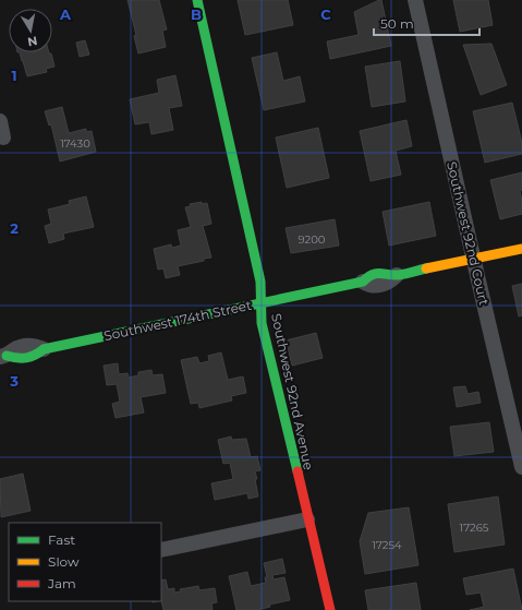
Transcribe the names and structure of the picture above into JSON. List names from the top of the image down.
{
  "streets": {
    "street": ["Southwest 92nd Court", "Southwest 174th Street", "Southwest 92nd Avenue"]
  },
  "crossings": [
    ["Southwest 92nd Court", "Southwest 174th Street"],
    ["Southwest 174th Street", "Southwest 92nd Avenue"]
  ],
  "house_numbers": [
    "17430",
    "9200",
    "17265",
    "17254"
  ],
  "legend": ["Fast", "Slow", "Jam"],
  "scale_bar": "50 m",
  "north": "bottom",
  "grid": {
    "columns": ["A", "B", "C"],
    "rows": ["1", "2", "3"]
  }
}
